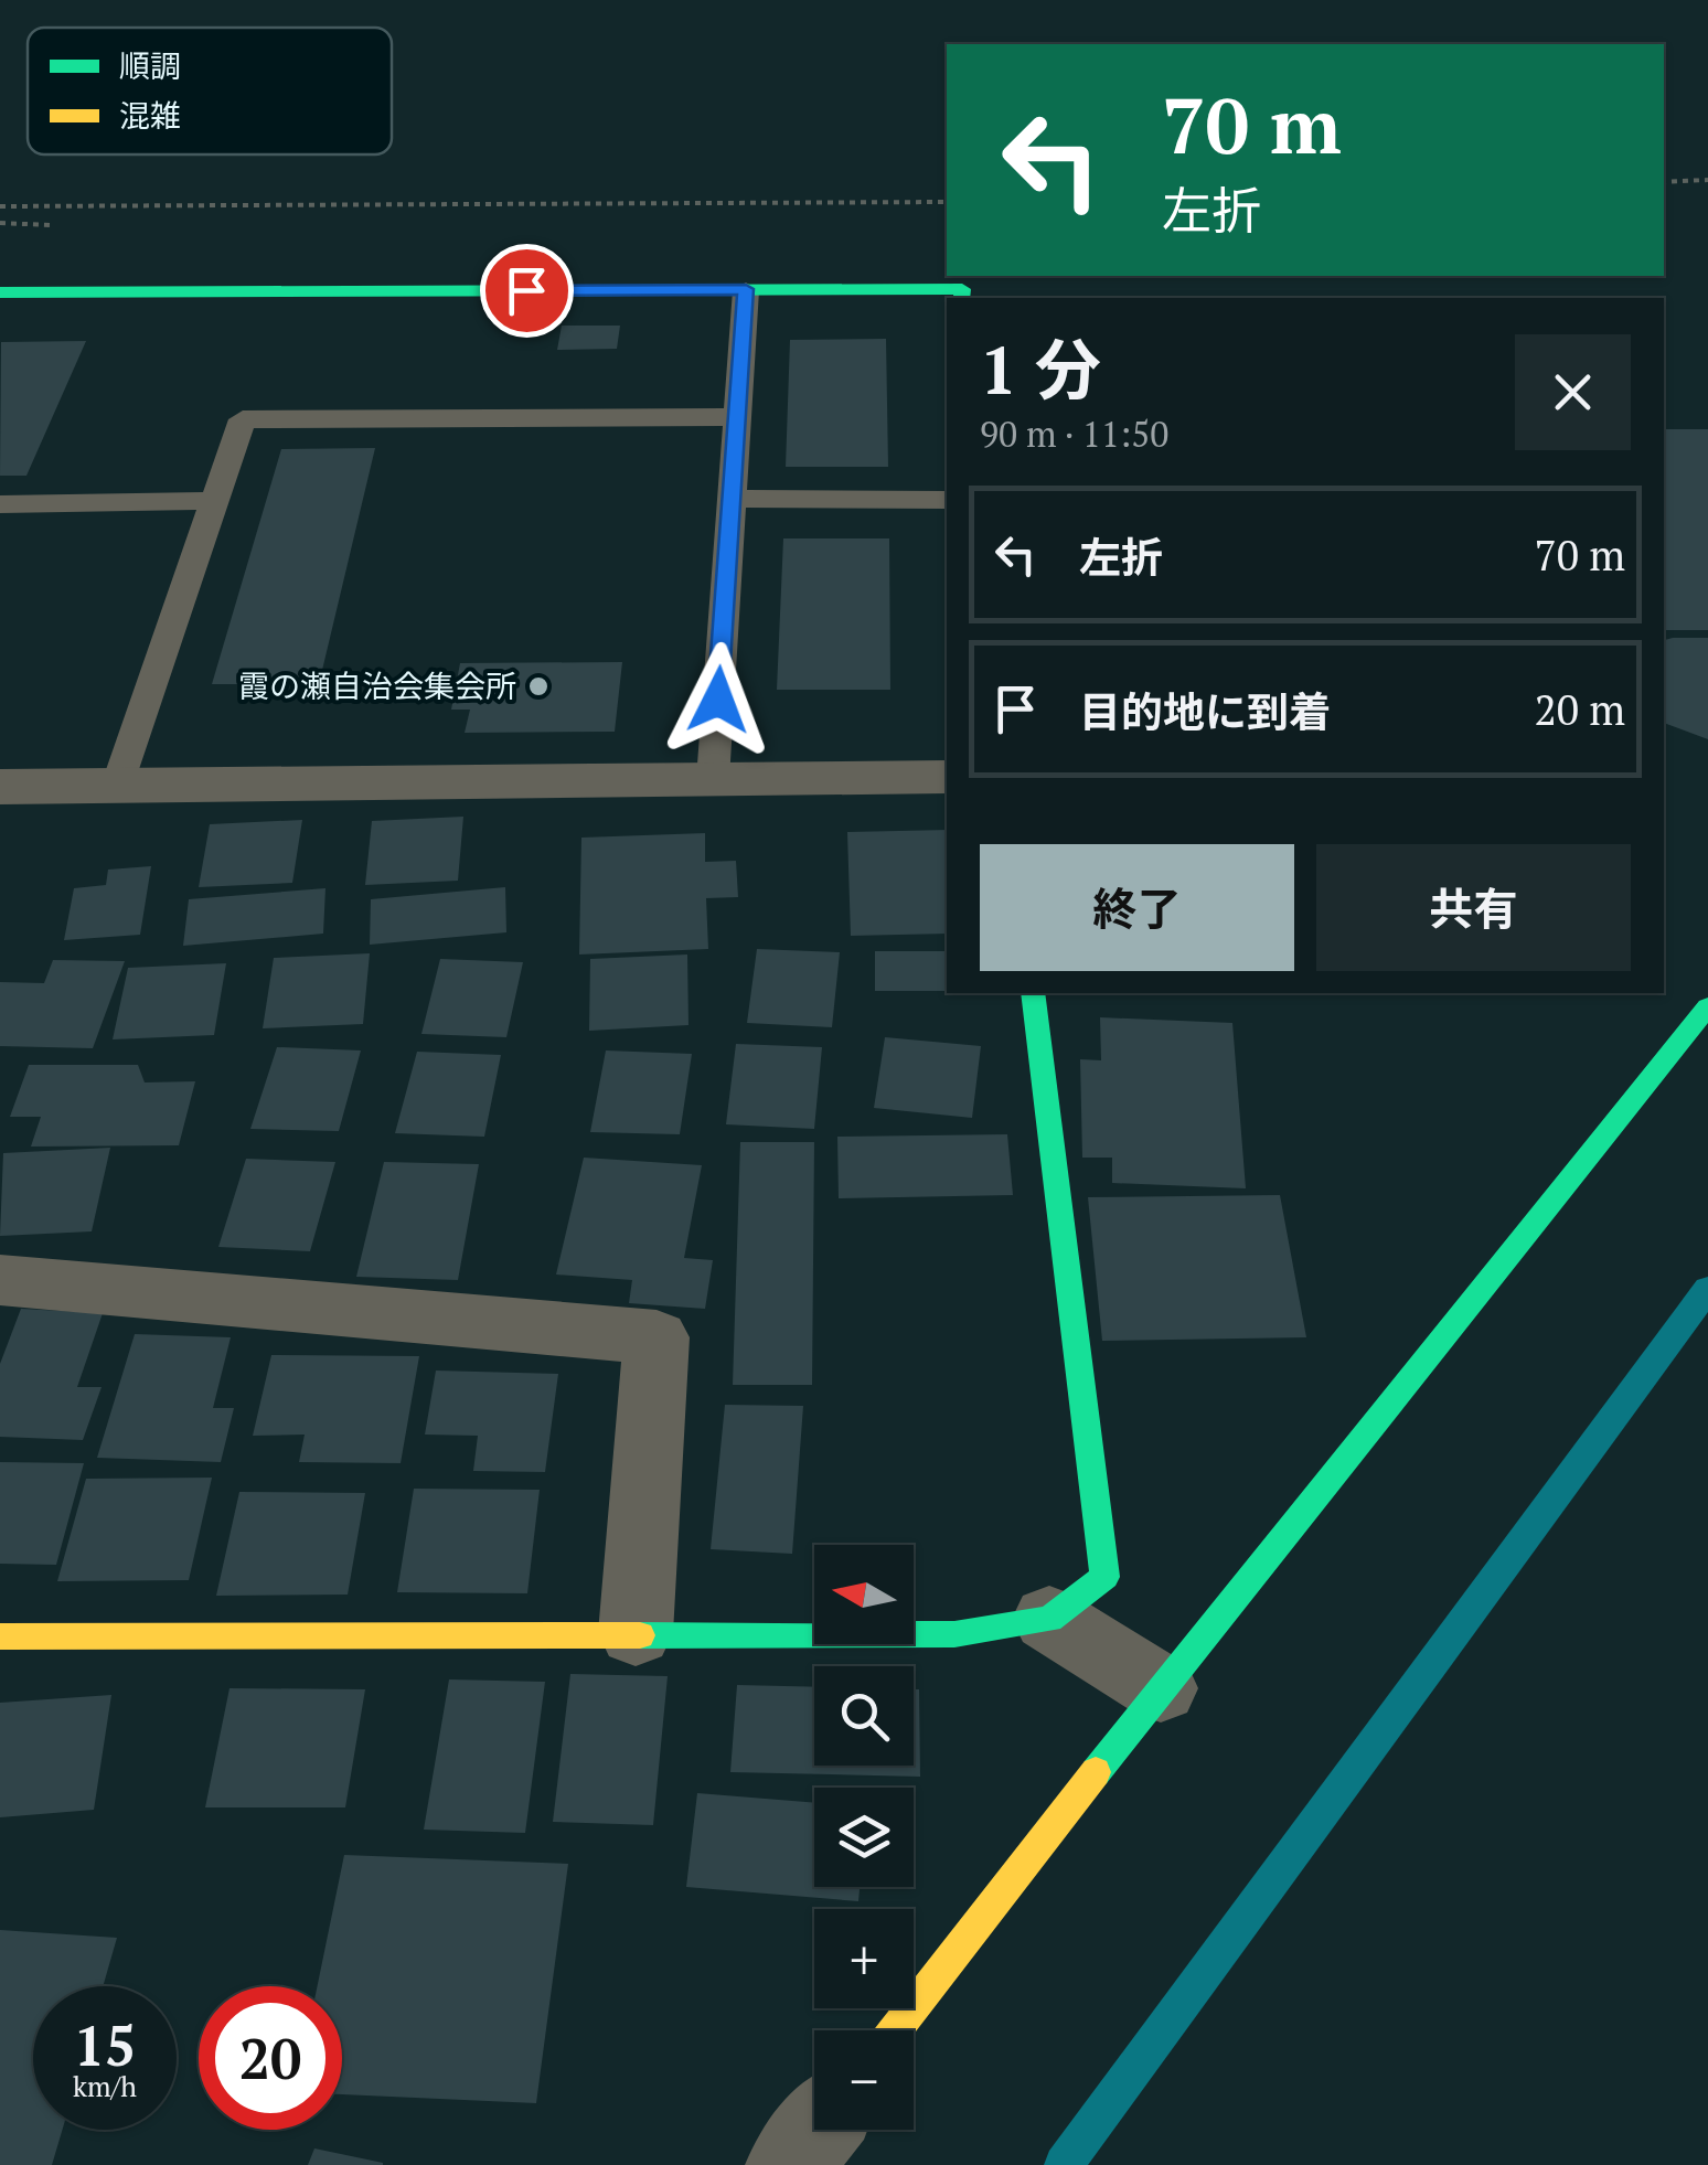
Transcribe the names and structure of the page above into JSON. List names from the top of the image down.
{
  "places": ["霞の瀬自治会集会所"],
  "legend": ["順調", "混雑"],
  "north": "left",
  "page": {
    "turn": ["70 m", "左折"],
    "heading": ["1 分", "90 m · 11:50"],
    "list": [
      {
        "name": "左折",
        "value": "70 m"
      },
      {
        "name": "目的地に到着",
        "value": "20 m"
      }
    ],
    "buttons": ["終了", "共有"],
    "map_buttons": ["+", "−"],
    "speed": "15 km/h",
    "limit": "20"
  }
}
